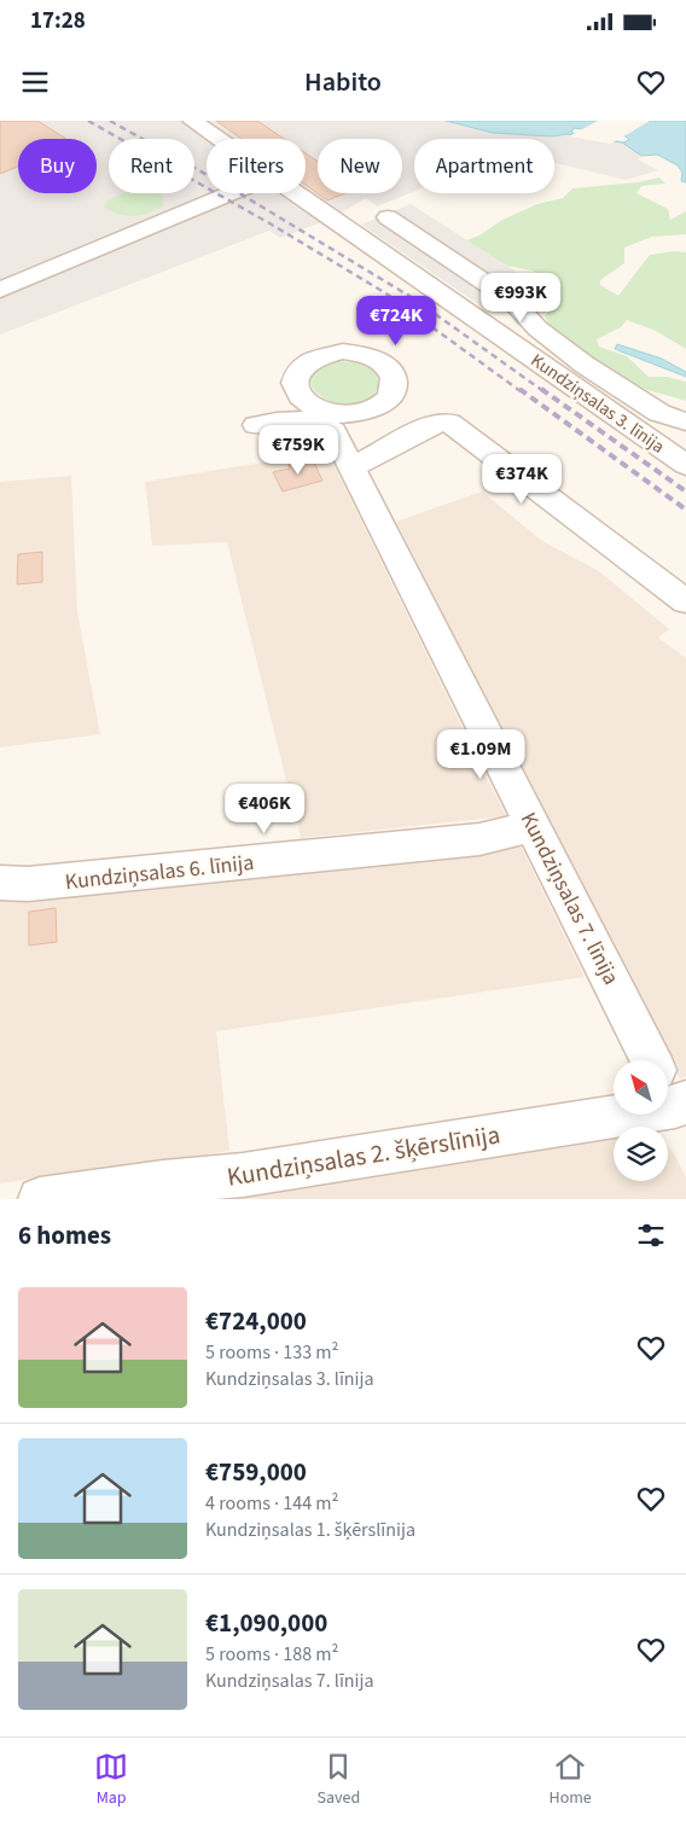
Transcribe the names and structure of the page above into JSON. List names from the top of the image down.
{
  "streets": {
    "street": [
      "Kundziņsalas 3. līnija",
      "Kundziņsalas 6. līnija",
      "Kundziņsalas 7. līnija",
      "Kundziņsalas 2. šķērslīnija"
    ]
  },
  "crossings": [
    ["Kundziņsalas 6. līnija", "Kundziņsalas 7. līnija"],
    ["Kundziņsalas 7. līnija", "Kundziņsalas 2. šķērslīnija"]
  ],
  "north": "top left",
  "page": {
    "status": "17:28",
    "header": "Habito",
    "chip": [
      "Buy",
      "Rent",
      "Filters",
      "New",
      "Apartment"
    ],
    "price": [
      "€993K",
      "€724K",
      "€759K",
      "€374K",
      "€1.09M",
      "€406K"
    ],
    "heading": "6 homes",
    "list": [
      {
        "name": "€724,000",
        "note": "5 rooms · 133 m² · Kundziņsalas 3. līnija"
      },
      {
        "name": "€759,000",
        "note": "4 rooms · 144 m² · Kundziņsalas 1. šķērslīnija"
      },
      {
        "name": "€1,090,000",
        "note": "5 rooms · 188 m² · Kundziņsalas 7. līnija"
      }
    ],
    "tabs": ["Map", "Saved", "Home"]
  }
}
